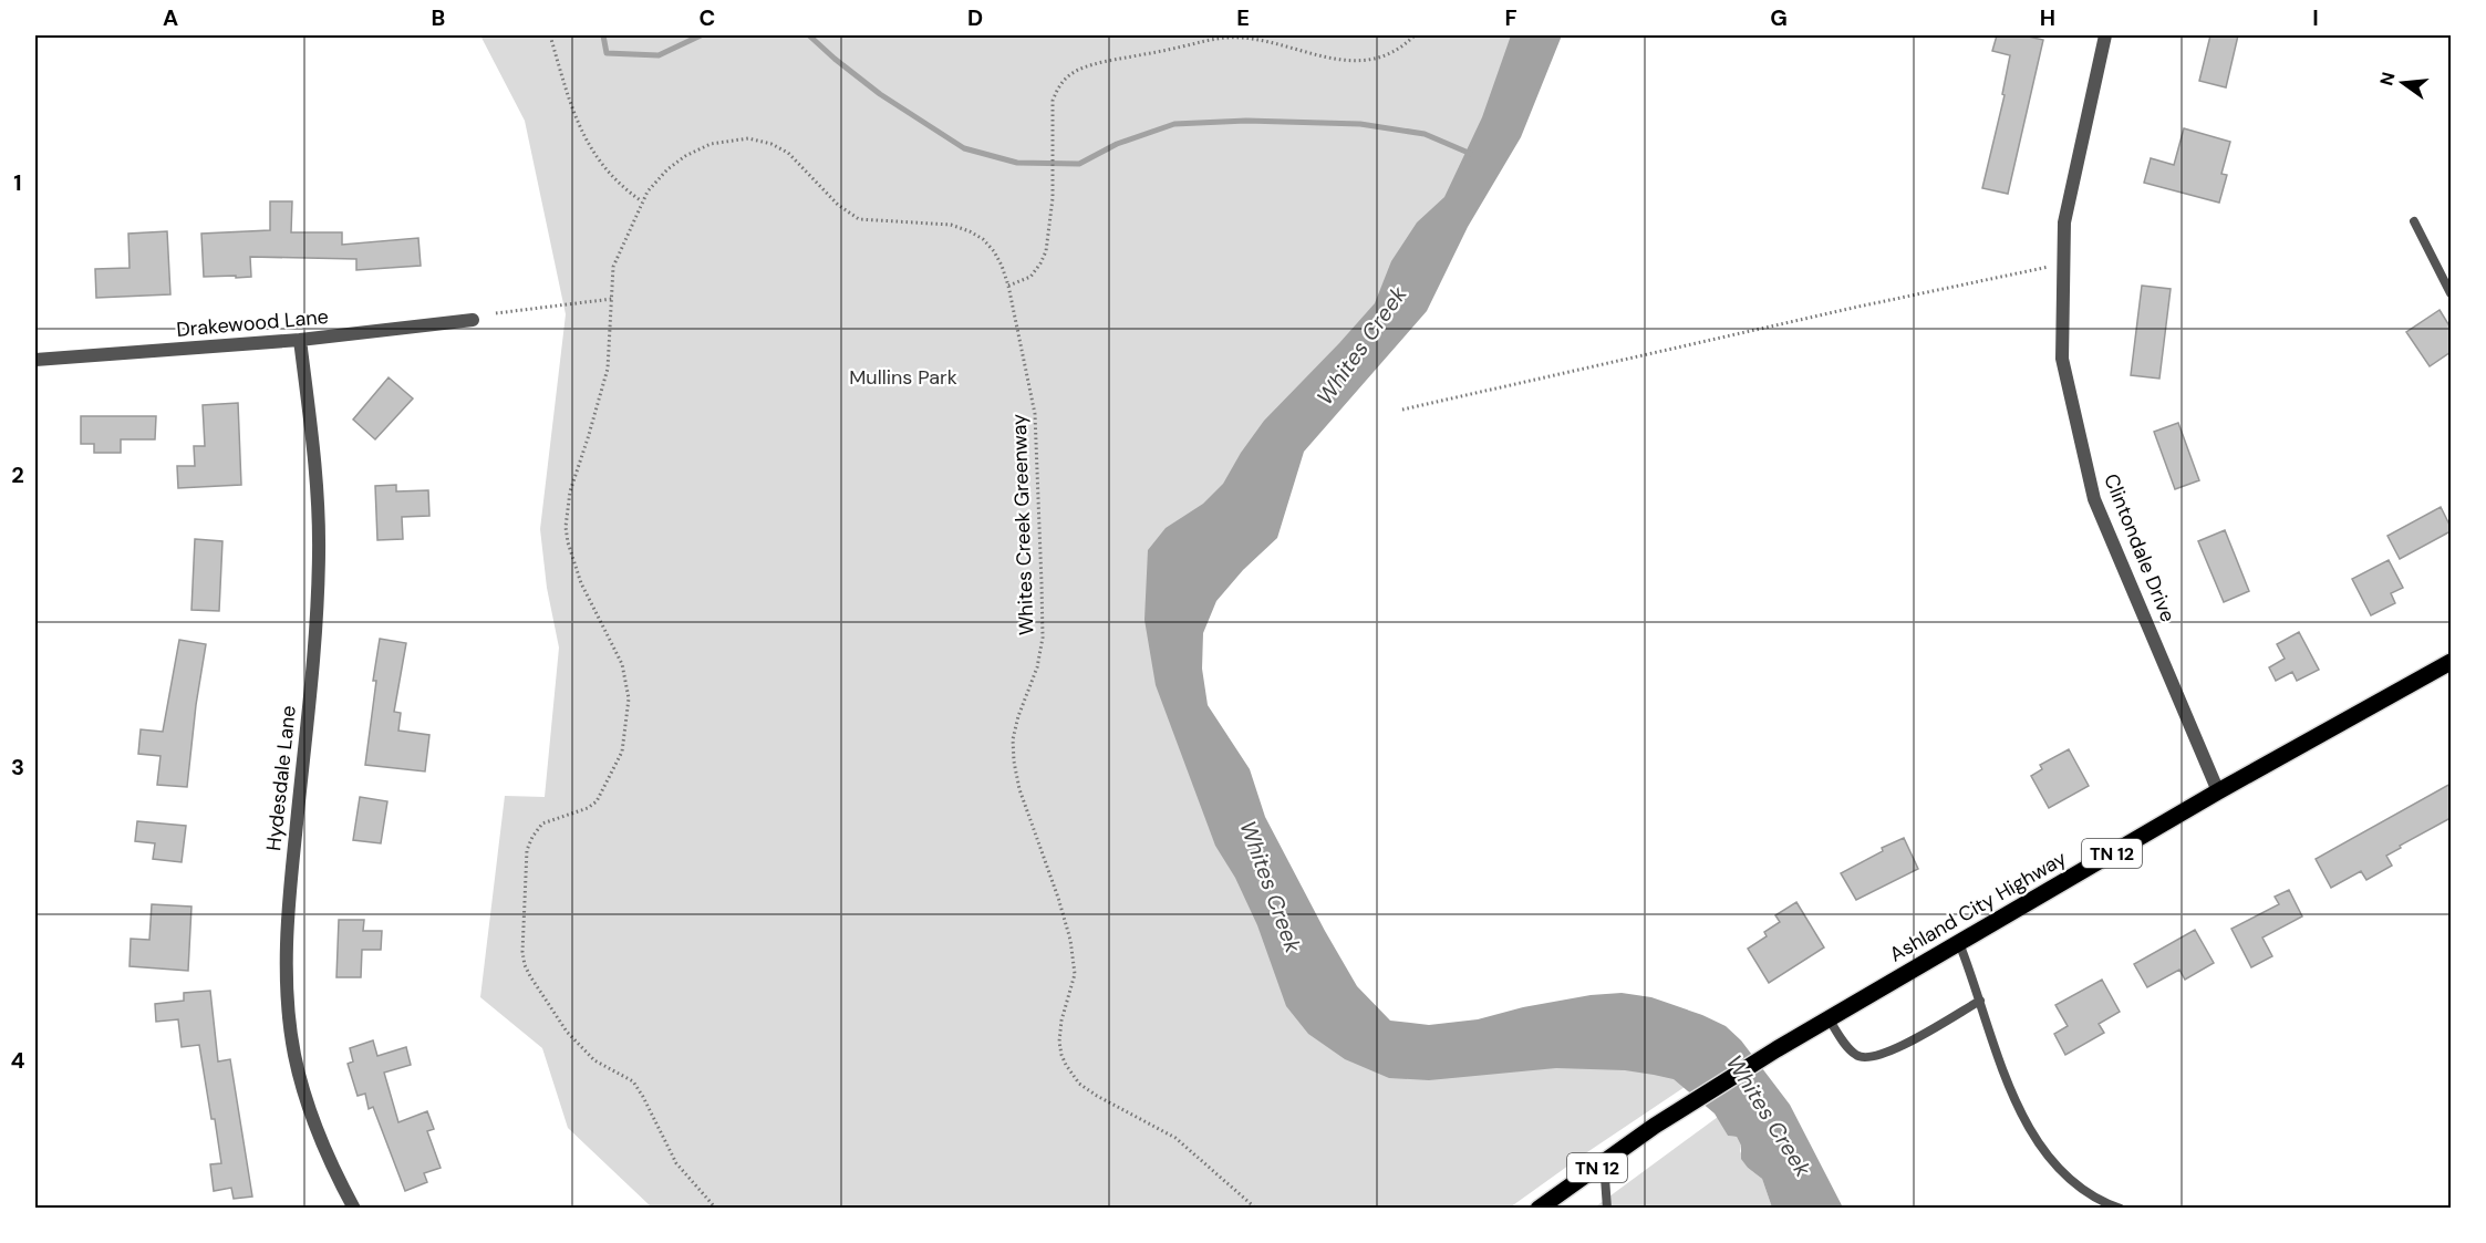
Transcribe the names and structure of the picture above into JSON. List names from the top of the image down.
{
  "streets": {
    "main road": ["TN 12", "Ashland City Highway"],
    "street": ["Drakewood Lane", "Clintondale Drive", "Hydesdale Lane"],
    "path": ["Whites Creek Greenway"]
  },
  "crossings": [
    ["Drakewood Lane", "Hydesdale Lane"],
    ["Clintondale Drive", "Ashland City Highway"]
  ],
  "water": ["Whites Creek"],
  "parks": ["Mullins Park"],
  "north": "left",
  "grid": {
    "columns": [
      "A",
      "B",
      "C",
      "D",
      "E",
      "F",
      "G",
      "H",
      "I"
    ],
    "rows": [
      "1",
      "2",
      "3",
      "4"
    ]
  }
}
